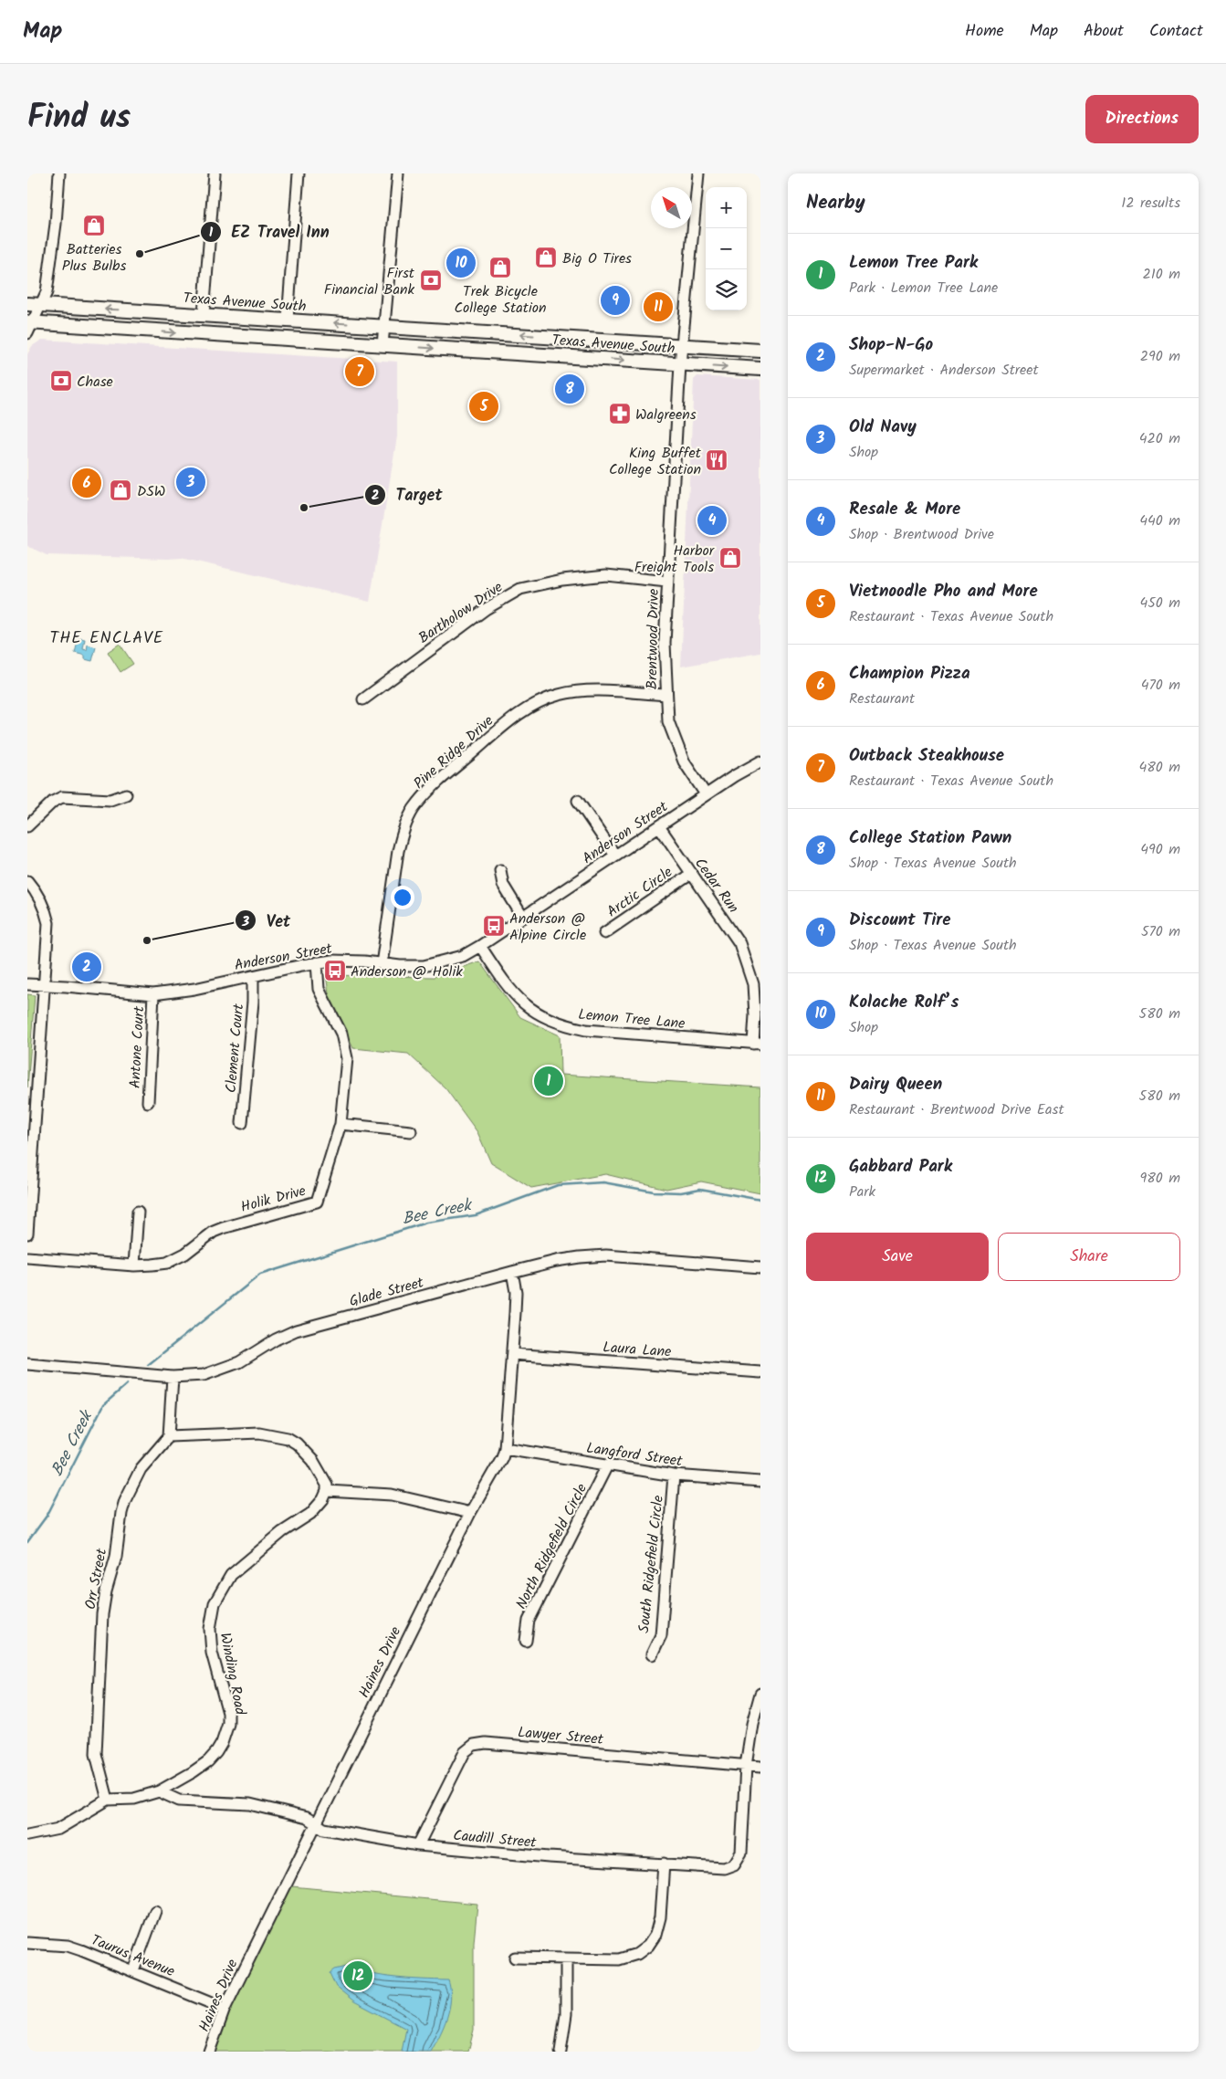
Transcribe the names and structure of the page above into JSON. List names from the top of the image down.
{
  "streets": {
    "main road": ["Texas Avenue South"],
    "street": [
      "Bartholow Drive",
      "Brentwood Drive",
      "Pine Ridge Drive",
      "Anderson Street",
      "Cedar Run",
      "Arctic Circle",
      "Lemon Tree Lane",
      "Antone Court",
      "Clement Court",
      "Holik Drive",
      "Glade Street",
      "Laura Lane",
      "Langford Street",
      "North Ridgefield Circle",
      "South Ridgefield Circle",
      "Orr Street",
      "Haines Drive",
      "Winding Road",
      "Lawyer Street",
      "Caudill Street",
      "Taurus Avenue"
    ]
  },
  "crossings": [
    ["Texas Avenue South", "Brentwood Drive"],
    ["Bartholow Drive", "Brentwood Drive"],
    ["Brentwood Drive", "Pine Ridge Drive"],
    ["Brentwood Drive", "Anderson Street"],
    ["Pine Ridge Drive", "Anderson Street"],
    ["Anderson Street", "Cedar Run"],
    ["Anderson Street", "Lemon Tree Lane"],
    ["Anderson Street", "Antone Court"],
    ["Anderson Street", "Clement Court"],
    ["Anderson Street", "Holik Drive"],
    ["Cedar Run", "Arctic Circle"],
    ["Cedar Run", "Lemon Tree Lane"],
    ["Glade Street", "Haines Drive"],
    ["Laura Lane", "Haines Drive"],
    ["Langford Street", "North Ridgefield Circle"],
    ["Langford Street", "South Ridgefield Circle"],
    ["Langford Street", "Haines Drive"],
    ["Orr Street", "Winding Road"],
    ["Haines Drive", "Caudill Street"],
    ["Haines Drive", "Taurus Avenue"],
    ["Winding Road", "Caudill Street"],
    ["Lawyer Street", "Caudill Street"]
  ],
  "districts": ["THE ENCLAVE"],
  "water": ["Bee Creek"],
  "places": {
    "shop": [
      "Batteries Plus Bulbs",
      "Big O Tires",
      "Trek Bicycle College Station",
      "DSW",
      "Harbor Freight Tools"
    ],
    "other": ["EZ Travel Inn", "Target", "Vet"],
    "bank": ["First Financial Bank", "Chase"],
    "pharmacy": ["Walgreens"],
    "restaurant": ["King Buffet College Station"],
    "bus stop": ["Anderson @ Alpine Circle", "Anderson @ Holik"]
  },
  "north": "top left",
  "page": {
    "header": "Map",
    "nav": [
      "Home",
      "Map",
      "About",
      "Contact"
    ],
    "title": "Find us",
    "buttons": [
      "Directions",
      ["Save", "Share"]
    ],
    "heading": ["Nearby", "12 results"],
    "map_buttons": ["+", "−"],
    "list": [
      {
        "mark": "1",
        "name": "Lemon Tree Park",
        "note": "Park · Lemon Tree Lane",
        "value": "210 m"
      },
      {
        "mark": "2",
        "name": "Shop-N-Go",
        "note": "Supermarket · Anderson Street",
        "value": "290 m"
      },
      {
        "mark": "3",
        "name": "Old Navy",
        "note": "Shop",
        "value": "420 m"
      },
      {
        "mark": "4",
        "name": "Resale & More",
        "note": "Shop · Brentwood Drive",
        "value": "440 m"
      },
      {
        "mark": "5",
        "name": "Vietnoodle Pho and More",
        "note": "Restaurant · Texas Avenue South",
        "value": "450 m"
      },
      {
        "mark": "6",
        "name": "Champion Pizza",
        "note": "Restaurant",
        "value": "470 m"
      },
      {
        "mark": "7",
        "name": "Outback Steakhouse",
        "note": "Restaurant · Texas Avenue South",
        "value": "480 m"
      },
      {
        "mark": "8",
        "name": "College Station Pawn",
        "note": "Shop · Texas Avenue South",
        "value": "490 m"
      },
      {
        "mark": "9",
        "name": "Discount Tire",
        "note": "Shop · Texas Avenue South",
        "value": "570 m"
      },
      {
        "mark": "10",
        "name": "Kolache Rolf’s",
        "note": "Shop",
        "value": "580 m"
      },
      {
        "mark": "11",
        "name": "Dairy Queen",
        "note": "Restaurant · Brentwood Drive East",
        "value": "580 m"
      },
      {
        "mark": "12",
        "name": "Gabbard Park",
        "note": "Park",
        "value": "980 m"
      }
    ],
    "pins": [
      "10",
      "9",
      "11",
      "7",
      "8",
      "5",
      "3",
      "6",
      "4",
      "2",
      "1",
      "12"
    ]
  }
}
